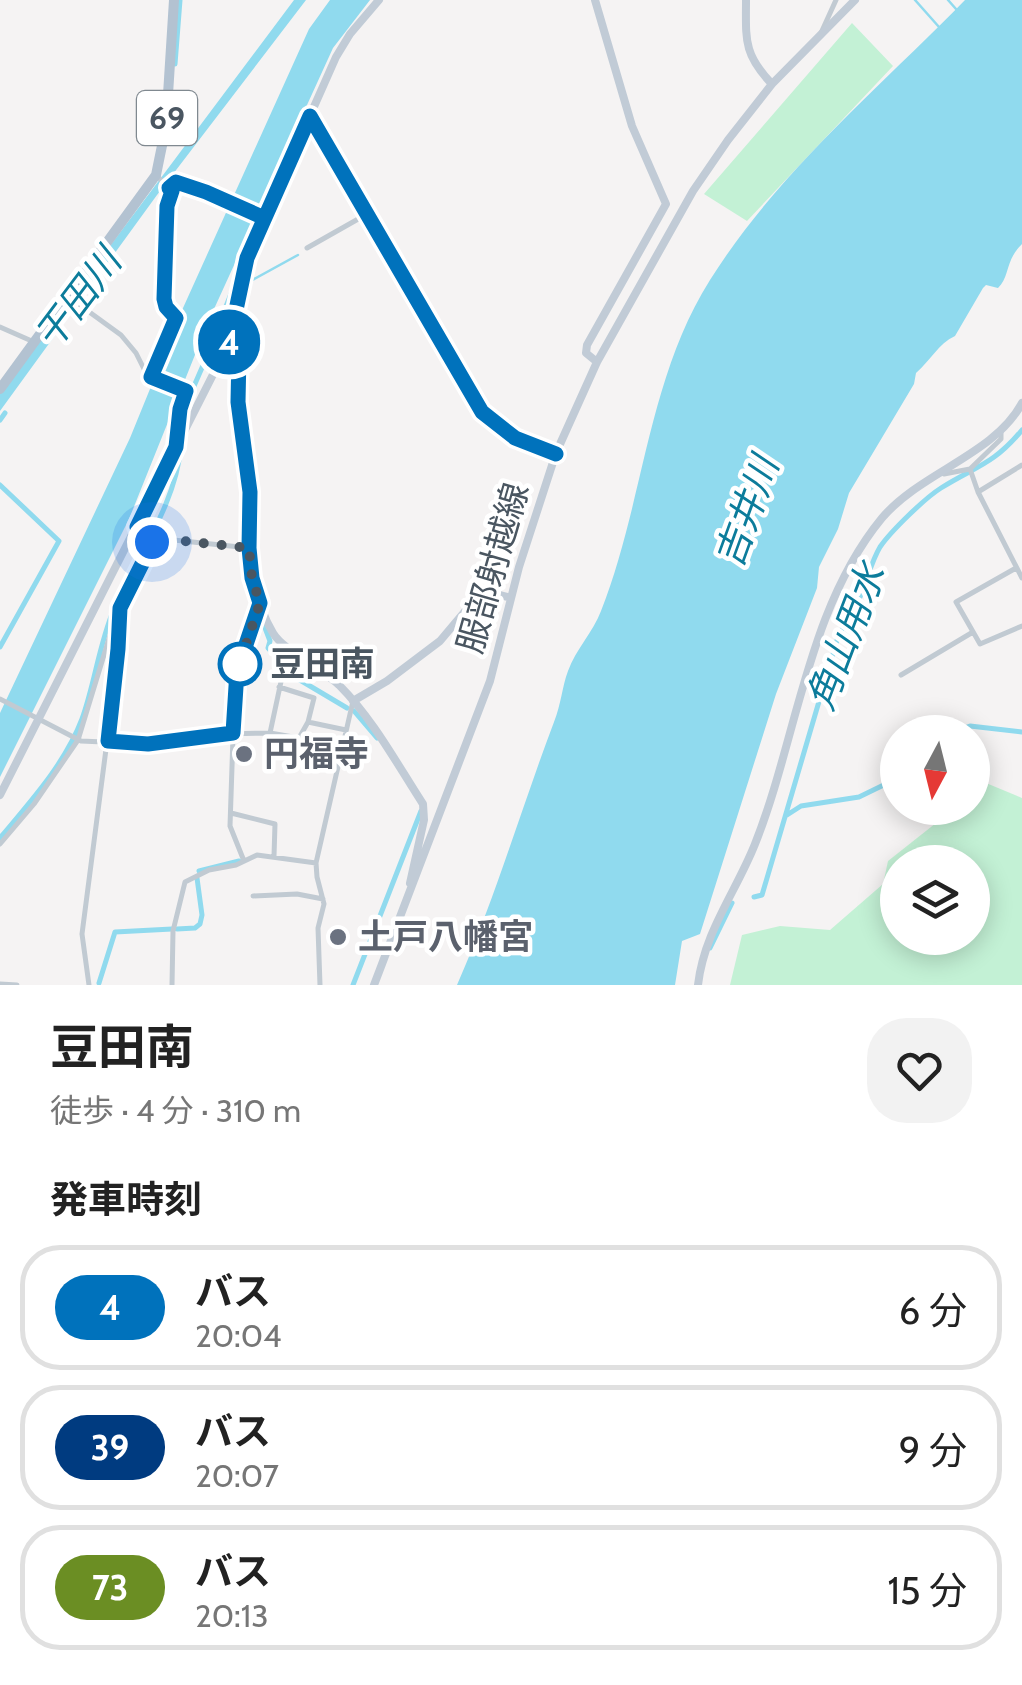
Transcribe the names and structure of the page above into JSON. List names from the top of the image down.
{
  "streets": {
    "main road": ["69"],
    "street": ["服部射越線"]
  },
  "water": ["干田川", "吉井川", "角山用水"],
  "places": ["豆田南", "円福寺", "土戸八幡宮"],
  "lines": ["bus line 4"],
  "north": "bottom",
  "page": {
    "on_map": "4",
    "heading": [
      ["豆田南", "徒歩 · 4 分 · 310 m"],
      "発車時刻"
    ],
    "list": [
      {
        "mark": "4",
        "name": "バス",
        "note": "20:04",
        "value": "6 分"
      },
      {
        "mark": "39",
        "name": "バス",
        "note": "20:07",
        "value": "9 分"
      },
      {
        "mark": "73",
        "name": "バス",
        "note": "20:13",
        "value": "15 分"
      }
    ]
  }
}
